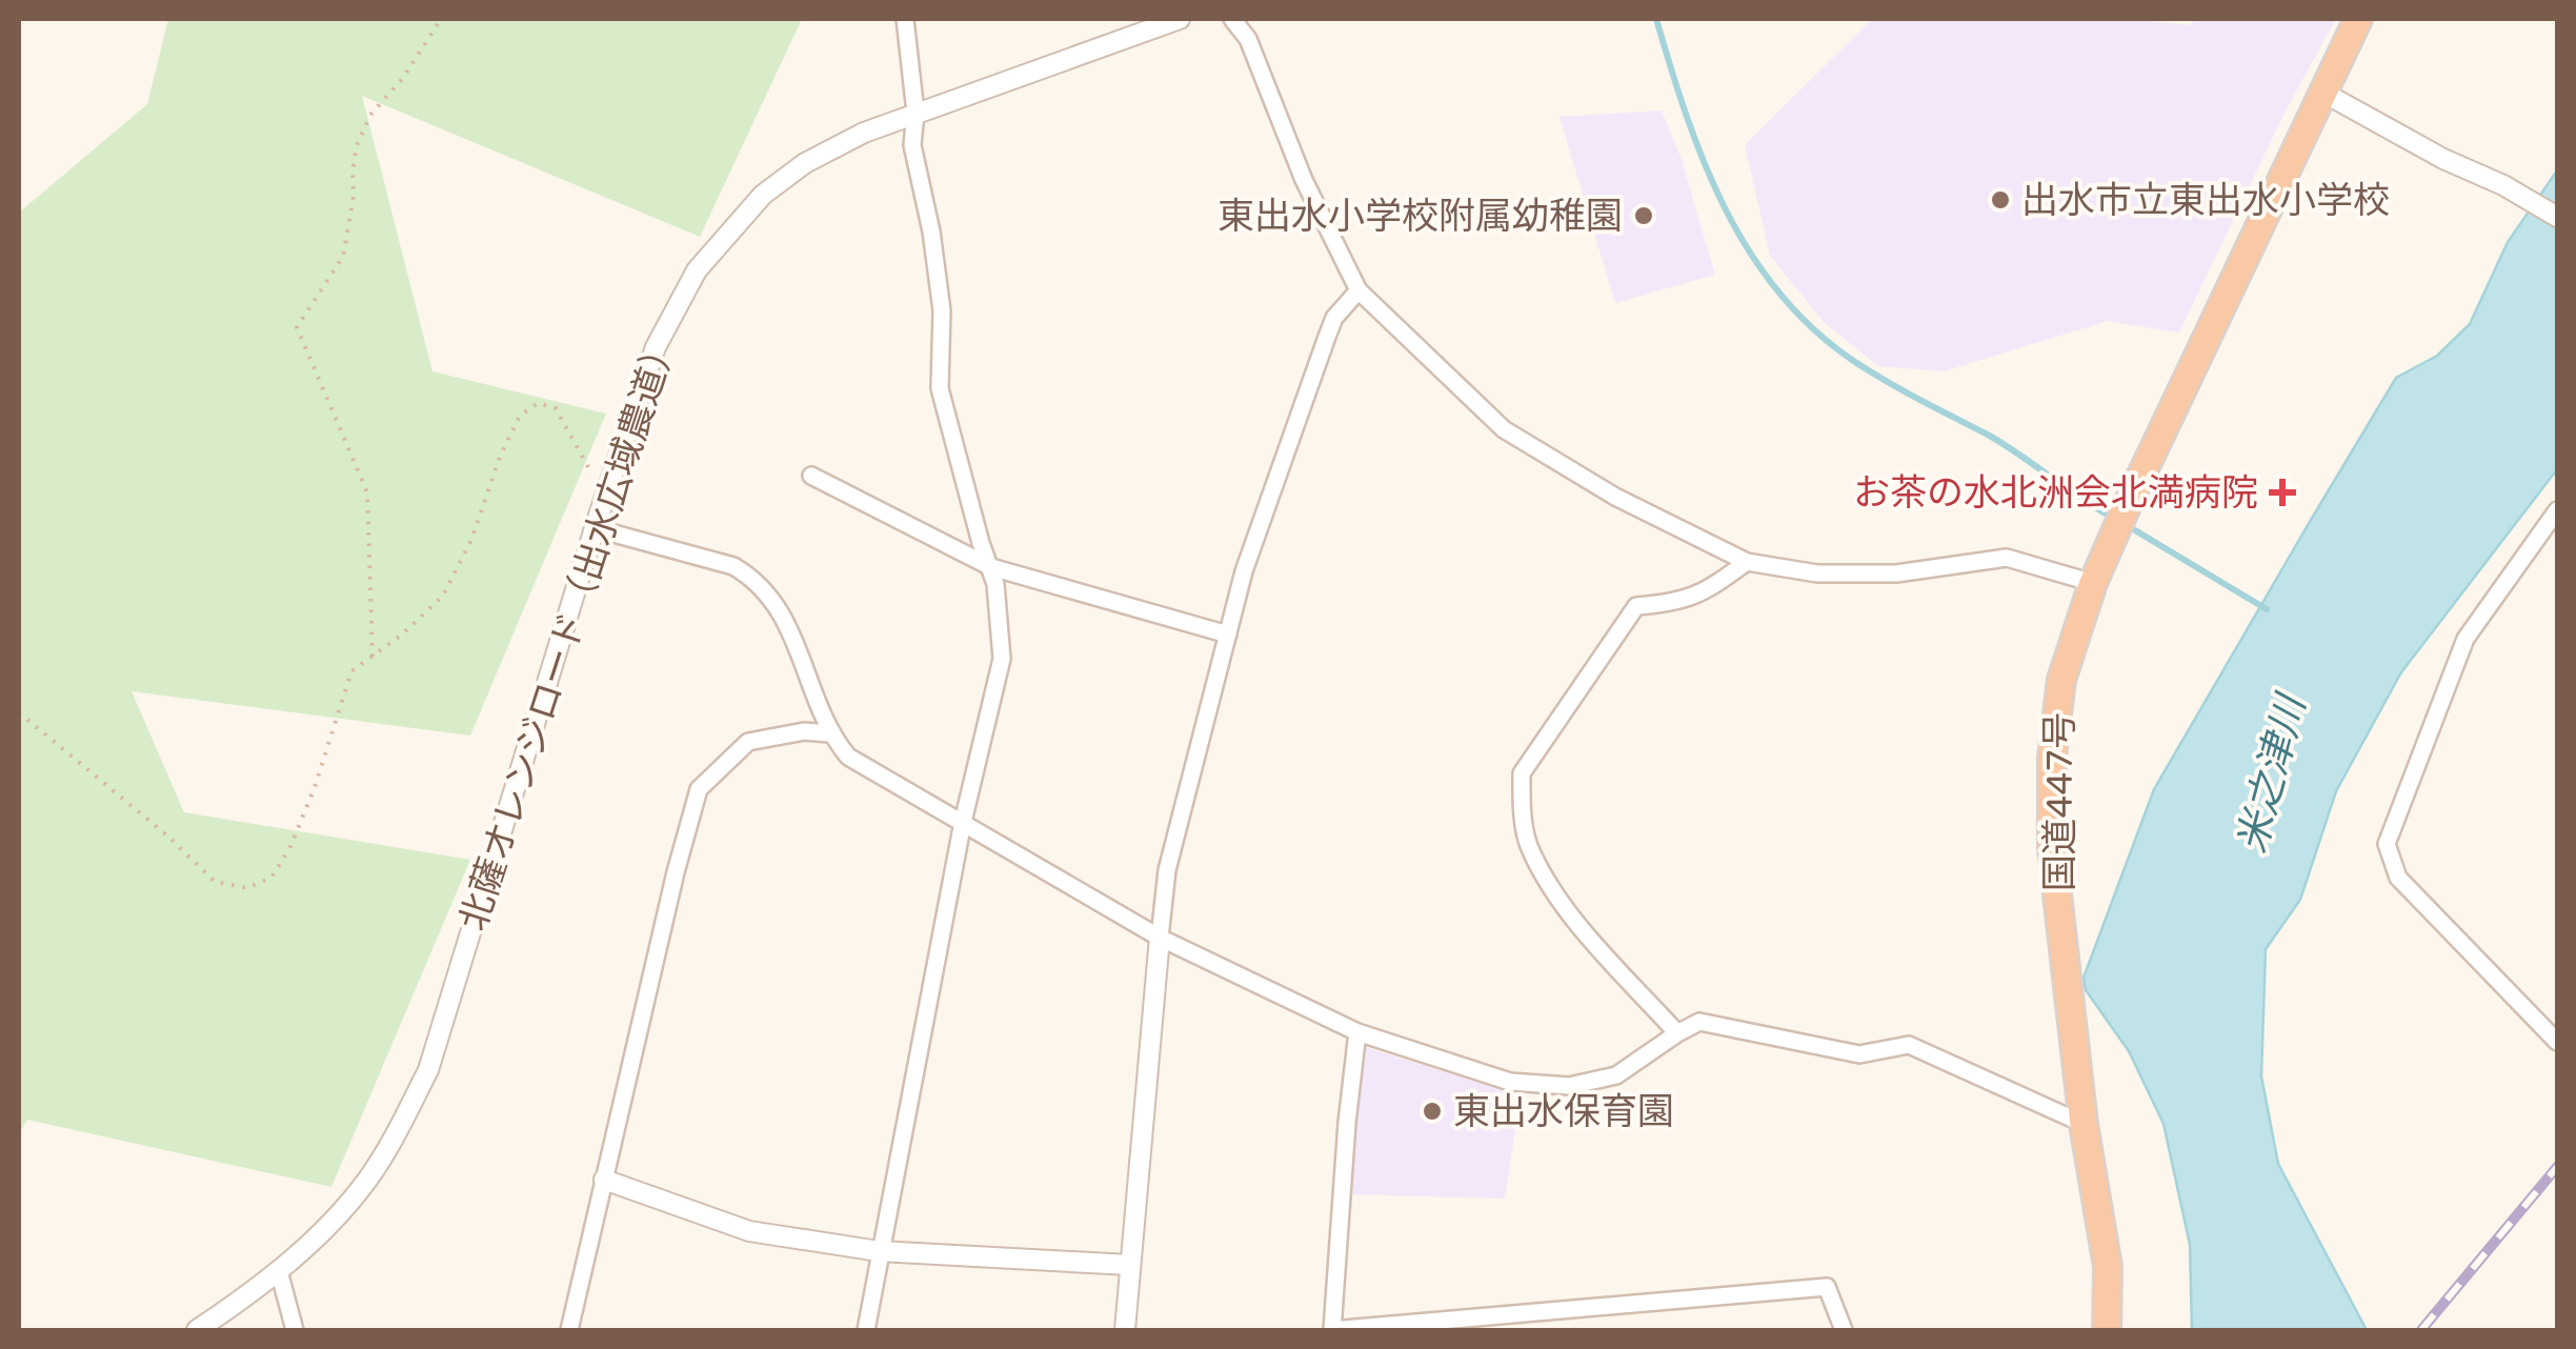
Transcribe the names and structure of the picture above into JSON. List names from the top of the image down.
{
  "streets": {
    "highway": ["国道447号"],
    "street": ["北薩オレンジロード（出水広域農道）"]
  },
  "water": ["米之津川"],
  "places": {
    "other": ["出水市立東出水小学校", "東出水小学校附属幼稚園", "東出水保育園"],
    "health": ["お茶の水北洲会北満病院"]
  }
}
